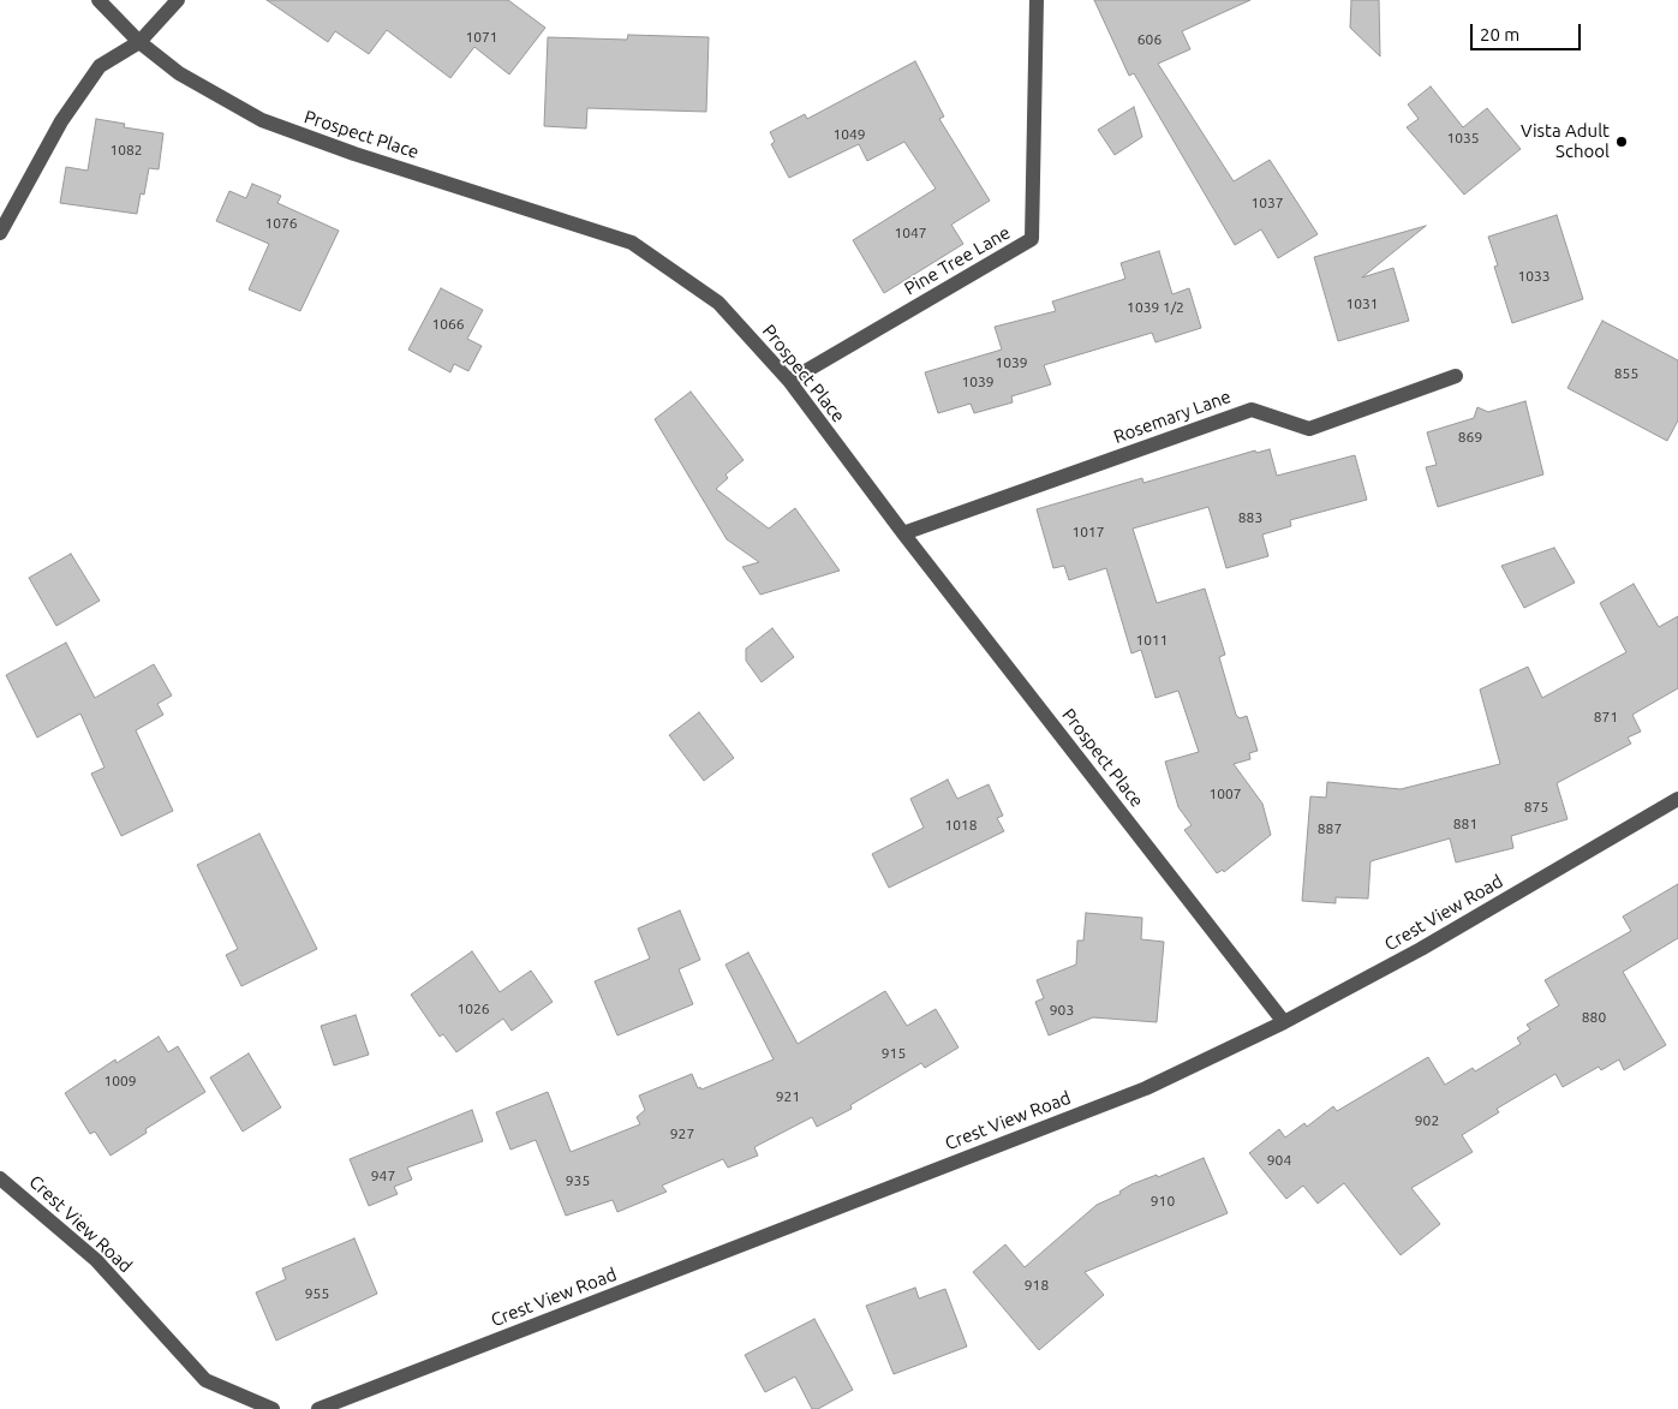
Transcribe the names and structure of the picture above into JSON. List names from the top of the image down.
{
  "streets": {
    "street": [
      "Prospect Place",
      "Pine Tree Lane",
      "Rosemary Lane",
      "Crest View Road"
    ]
  },
  "crossings": [
    ["Prospect Place", "Pine Tree Lane"],
    ["Prospect Place", "Rosemary Lane"],
    ["Prospect Place", "Crest View Road"]
  ],
  "places": ["Vista Adult School"],
  "house_numbers": [
    "1071",
    "606",
    "1049",
    "1035",
    "1082",
    "1037",
    "1076",
    "1047",
    "1033",
    "1031",
    "1039 1/2",
    "1066",
    "1039",
    "855",
    "1039",
    "869",
    "883",
    "1017",
    "1011",
    "871",
    "1007",
    "875",
    "881",
    "1018",
    "887",
    "1026",
    "903",
    "880",
    "915",
    "1009",
    "921",
    "902",
    "927",
    "904",
    "947",
    "935",
    "910",
    "918",
    "955"
  ],
  "scale_bar": "20 m"
}
